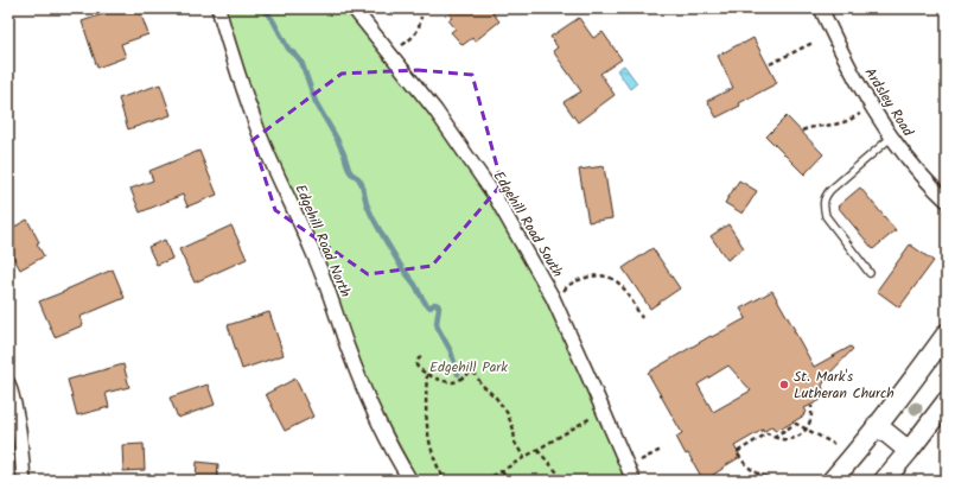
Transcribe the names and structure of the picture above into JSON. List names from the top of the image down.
{
  "streets": {
    "street": ["Ardsley Road", "Edgehill Road South", "Edgehill Road North"]
  },
  "parks": ["Edgehill Park"],
  "places": ["St. Mark's Lutheran Church"]
}
